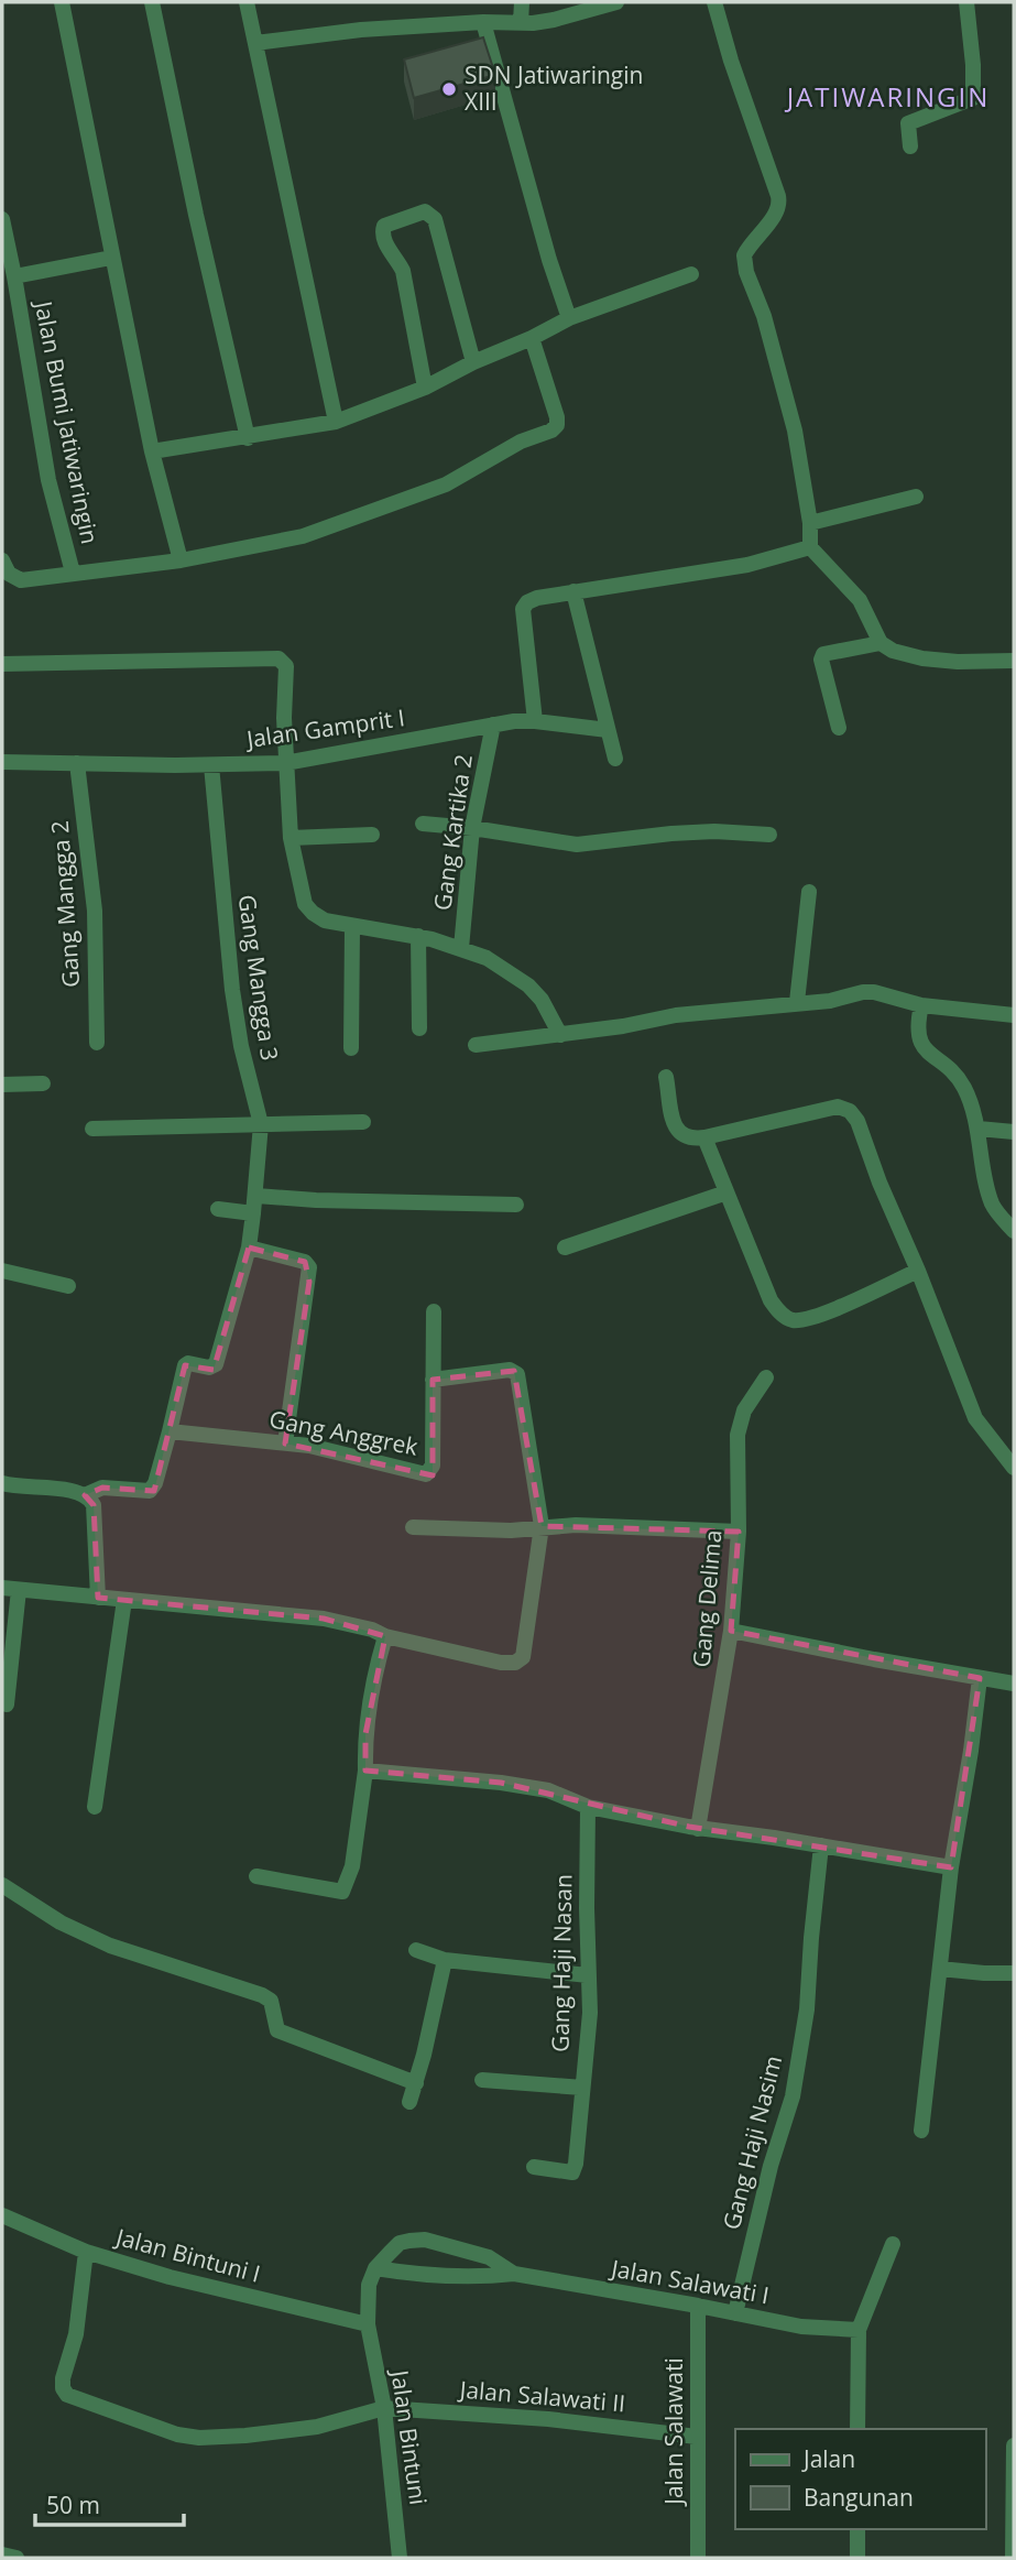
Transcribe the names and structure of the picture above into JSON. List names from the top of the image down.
{
  "streets": {
    "street": [
      "Jalan Bumi Jatiwaringin",
      "Jalan Gamprit I",
      "Gang Kartika 2",
      "Gang Mangga 2",
      "Gang Mangga 3",
      "Gang Anggrek",
      "Gang Delima",
      "Gang Haji Nasan",
      "Gang Haji Nasim",
      "Jalan Bintuni I",
      "Jalan Salawati I",
      "Jalan Salawati II",
      "Jalan Salawati",
      "Jalan Bintuni"
    ]
  },
  "crossings": [
    ["Jalan Gamprit I", "Gang Kartika 2"],
    ["Jalan Gamprit I", "Gang Mangga 2"],
    ["Jalan Gamprit I", "Gang Mangga 3"],
    ["Gang Mangga 3", "Gang Anggrek"],
    ["Gang Haji Nasim", "Jalan Salawati I"],
    ["Jalan Bintuni I", "Jalan Salawati II"],
    ["Jalan Bintuni I", "Jalan Bintuni"],
    ["Jalan Salawati I", "Jalan Salawati"],
    ["Jalan Salawati II", "Jalan Salawati"],
    ["Jalan Salawati II", "Jalan Bintuni"]
  ],
  "districts": ["JATIWARINGIN"],
  "places": ["SDN Jatiwaringin XIII"],
  "legend": ["Jalan", "Bangunan"],
  "scale_bar": "50 m"
}
